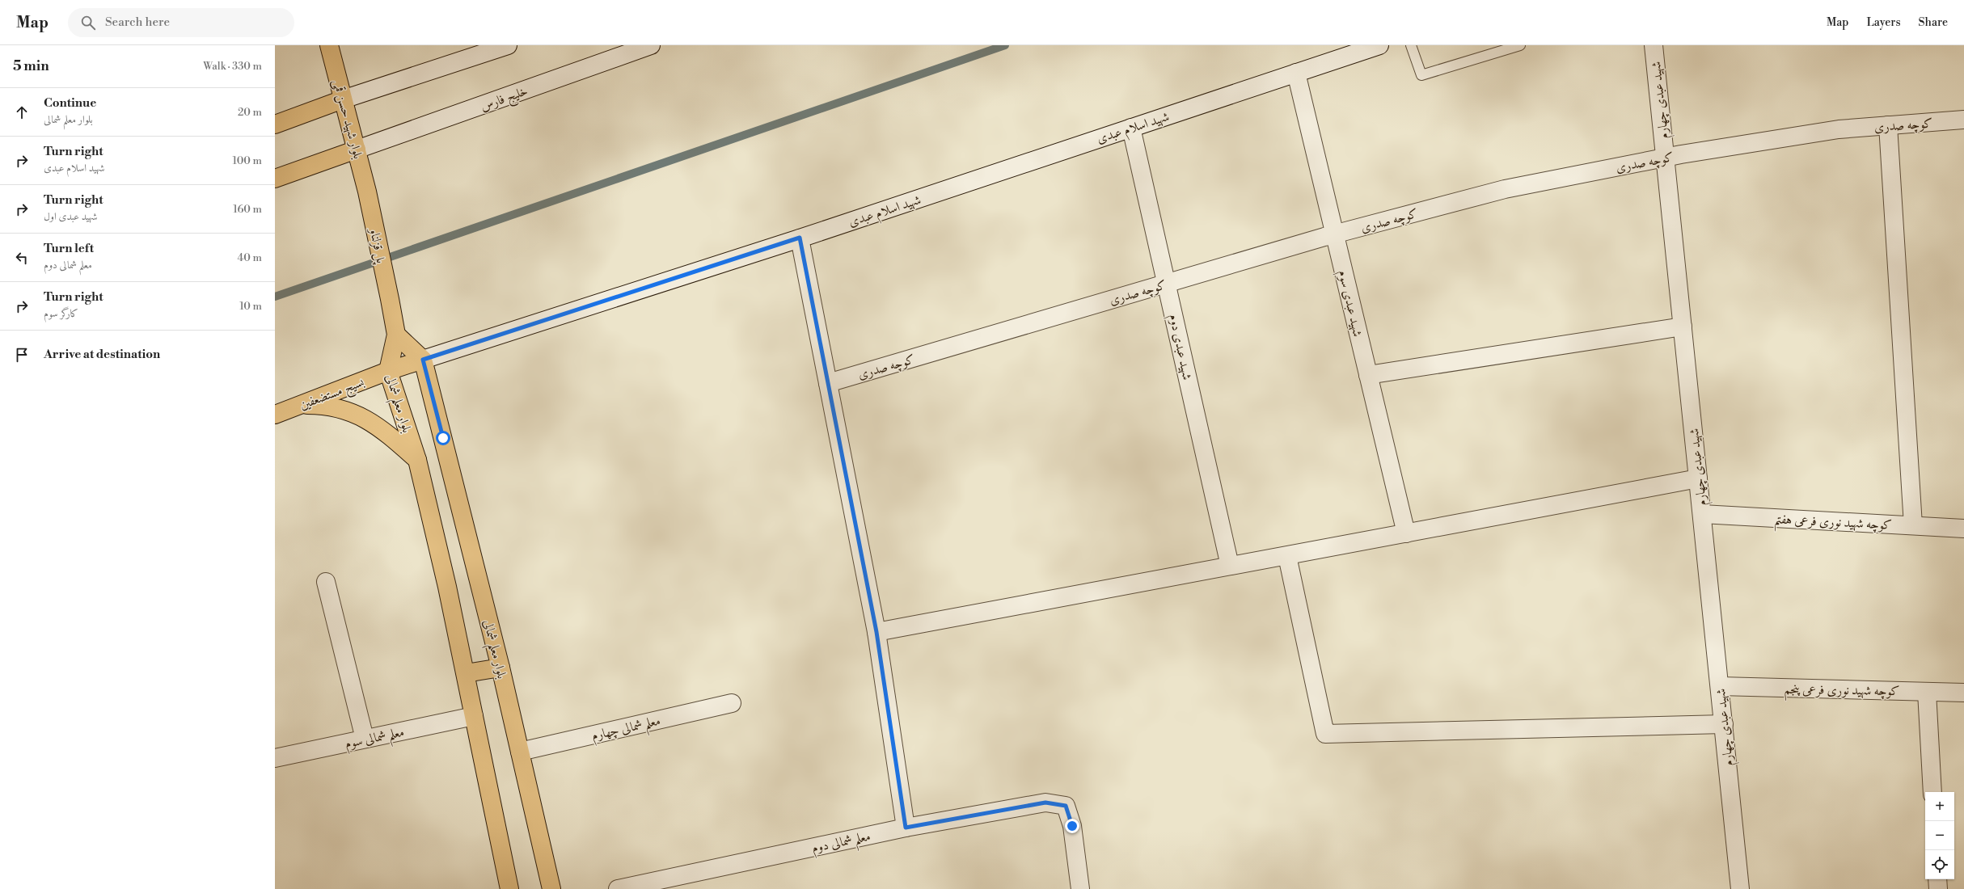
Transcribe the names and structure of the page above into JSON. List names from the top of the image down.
{
  "streets": {
    "main road": [
      "بلوار شهید حسن قمی",
      "شهید اسلام عبدی",
      "پل قزلناو",
      "بسیج مستضعفین",
      "بلوار معلم شمالی"
    ],
    "street": [
      "خلیج فارس",
      "شهید عبدی چهارم",
      "کوچه صدری",
      "شهید عبدی سوم",
      "شهید عبدی دوم",
      "کوچه شهید نوری فرعی هفتم",
      "کوچه شهید نوری فرعی پنجم",
      "معلم شمالی چهارم",
      "معلم شمالی سوم",
      "معلم شمالی دوم"
    ]
  },
  "crossings": [
    ["خلیج فارس", "بلوار شهید حسن قمی"],
    ["شهید عبدی چهارم", "کوچه صدری"],
    ["شهید عبدی چهارم", "کوچه شهید نوری فرعی هفتم"],
    ["شهید عبدی چهارم", "کوچه شهید نوری فرعی پنجم"],
    ["بلوار شهید حسن قمی", "پل قزلناو"],
    ["کوچه صدری", "شهید عبدی سوم"],
    ["کوچه صدری", "شهید عبدی دوم"],
    ["شهید اسلام عبدی", "شهید عبدی سوم"],
    ["شهید اسلام عبدی", "شهید عبدی دوم"],
    ["شهید اسلام عبدی", "بسیج مستضعفین"],
    ["شهید اسلام عبدی", "بلوار معلم شمالی"],
    ["پل قزلناو", "بلوار معلم شمالی"],
    ["بسیج مستضعفین", "بلوار معلم شمالی"],
    ["بلوار معلم شمالی", "معلم شمالی چهارم"],
    ["بلوار معلم شمالی", "معلم شمالی سوم"]
  ],
  "page": {
    "header": "Map",
    "search": "Search here",
    "nav": ["Map", "Layers", "Share"],
    "heading": ["5 min", "Walk · 330 m"],
    "list": [
      ["Continue", "بلوار معلم شمالی", "20 m"],
      ["Turn right", "شهید اسلام عبدی", "100 m"],
      ["Turn right", "شهید عبدی اول", "160 m"],
      ["Turn left", "معلم شمالی دوم", "40 m"],
      ["Turn right", "کارگر سوم", "10 m"],
      "Arrive at destination"
    ],
    "map_buttons": ["+", "−"]
  }
}
